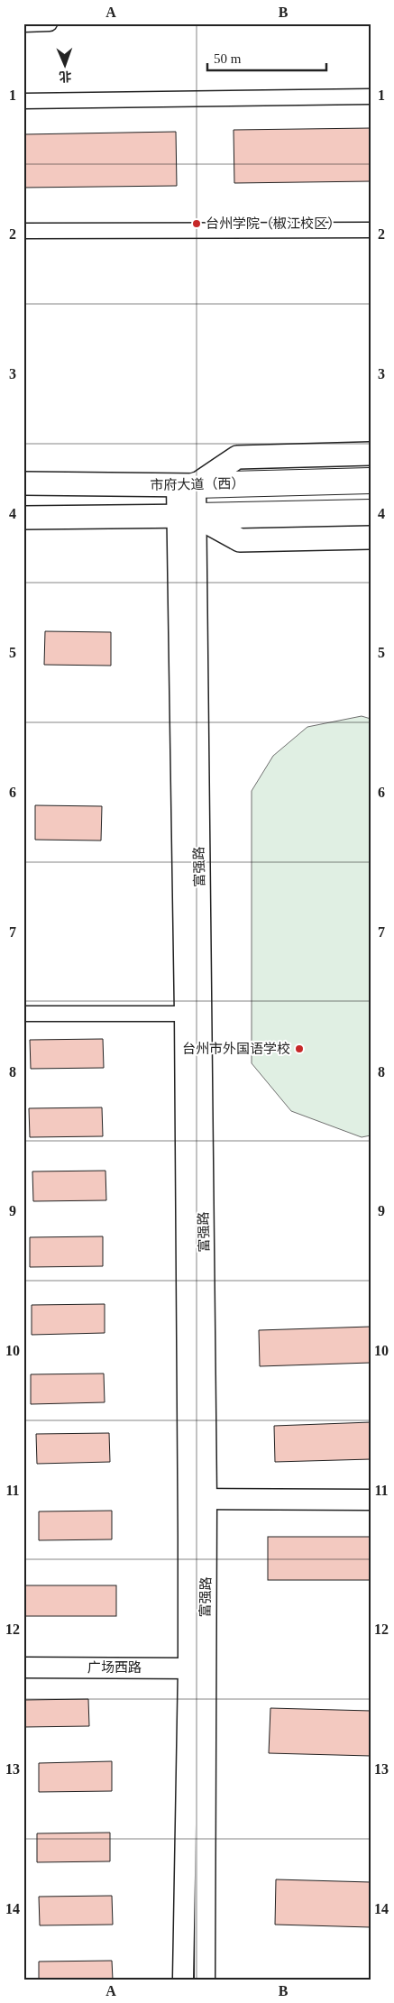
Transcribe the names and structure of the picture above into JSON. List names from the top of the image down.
{
  "streets": {
    "highway": ["市府大道（西）"],
    "main road": ["富强路", "广场西路"]
  },
  "crossings": [
    ["市府大道（西）", "富强路"],
    ["富强路", "广场西路"]
  ],
  "places": ["台州学院（椒江校区）", "台州市外国语学校"],
  "scale_bar": "50 m",
  "north": "bottom",
  "grid": {
    "columns": ["A", "B"],
    "rows": [
      "1",
      "2",
      "3",
      "4",
      "5",
      "6",
      "7",
      "8",
      "9",
      "10",
      "11",
      "12",
      "13",
      "14"
    ]
  }
}
